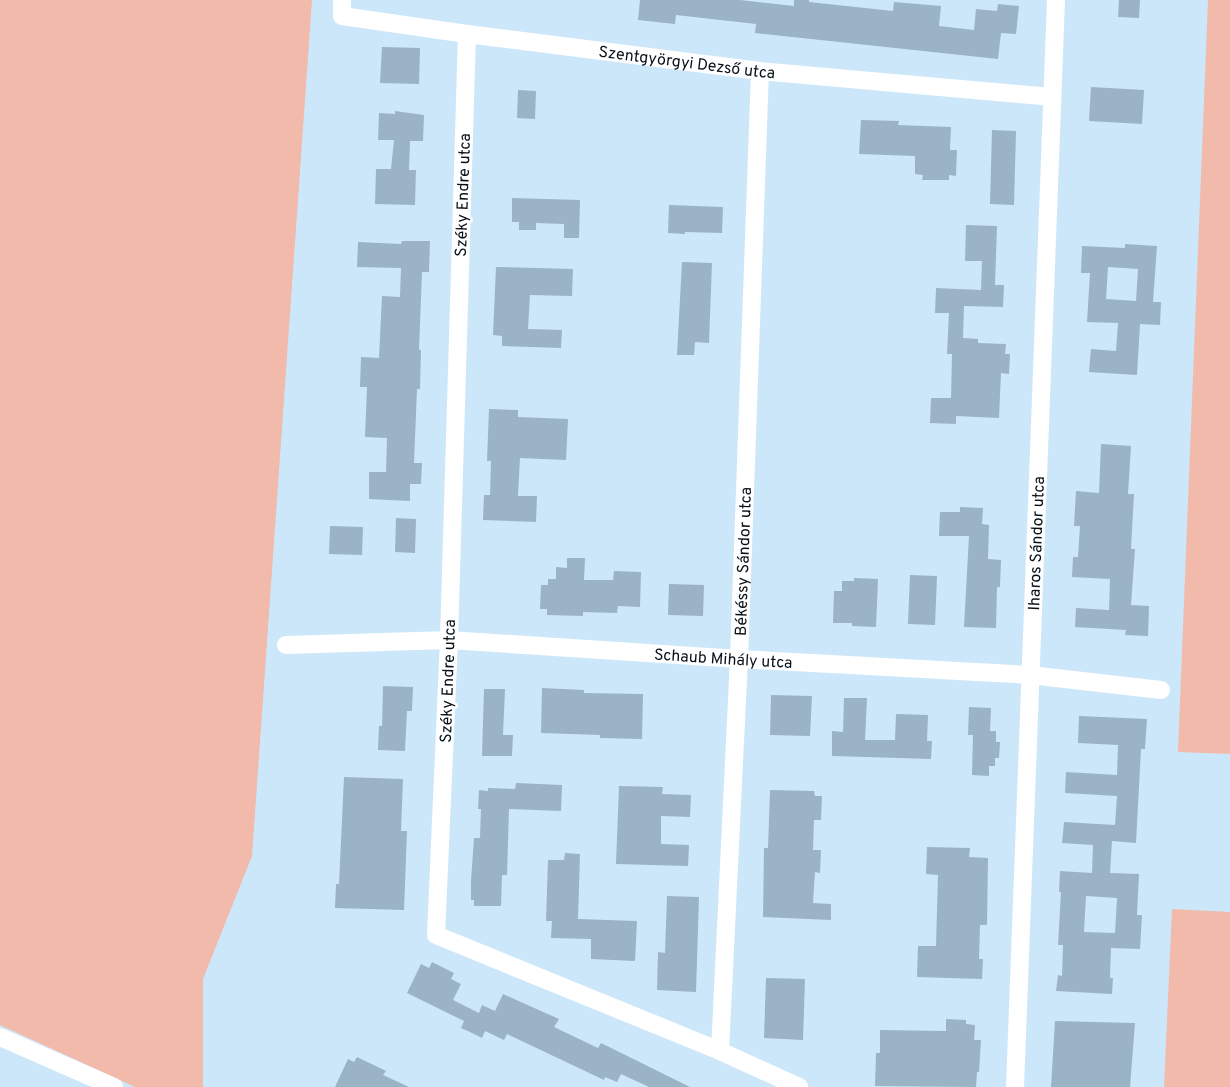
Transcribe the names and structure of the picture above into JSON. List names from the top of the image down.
{
  "streets": {
    "street": [
      "Szentgyörgyi Dezső utca",
      "Széky Endre utca",
      "Iharos Sándor utca",
      "Békéssy Sándor utca",
      "Schaub Mihály utca"
    ]
  },
  "crossings": [
    ["Szentgyörgyi Dezső utca", "Széky Endre utca"],
    ["Szentgyörgyi Dezső utca", "Iharos Sándor utca"],
    ["Szentgyörgyi Dezső utca", "Békéssy Sándor utca"],
    ["Széky Endre utca", "Békéssy Sándor utca"],
    ["Széky Endre utca", "Schaub Mihály utca"],
    ["Iharos Sándor utca", "Schaub Mihály utca"],
    ["Békéssy Sándor utca", "Schaub Mihály utca"]
  ]
}
